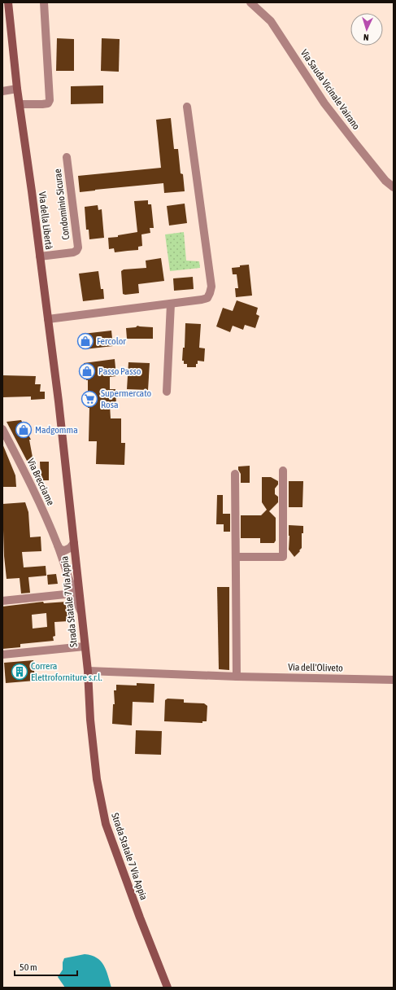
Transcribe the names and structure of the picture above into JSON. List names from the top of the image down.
{
  "streets": {
    "main road": ["Via della Libertà", "Strada Statale 7 Via Appia"],
    "street": [
      "Via Sauda Vicinale Vairano",
      "Condominio Sicurae",
      "Via Brecciame",
      "Via dell'Oliveto"
    ]
  },
  "crossings": [
    ["Condominio Sicurae", "Via della Libertà"],
    ["Via della Libertà", "Strada Statale 7 Via Appia"],
    ["Via Brecciame", "Strada Statale 7 Via Appia"],
    ["Strada Statale 7 Via Appia", "Via dell'Oliveto"]
  ],
  "places": {
    "shop": ["Fercolor", "Passo Passo", "Madgomma"],
    "supermarket": ["Supermercato Rosa"],
    "building": ["Correra Elettroforniture s.r.l."]
  },
  "scale_bar": "50 m",
  "north": "bottom"
}
